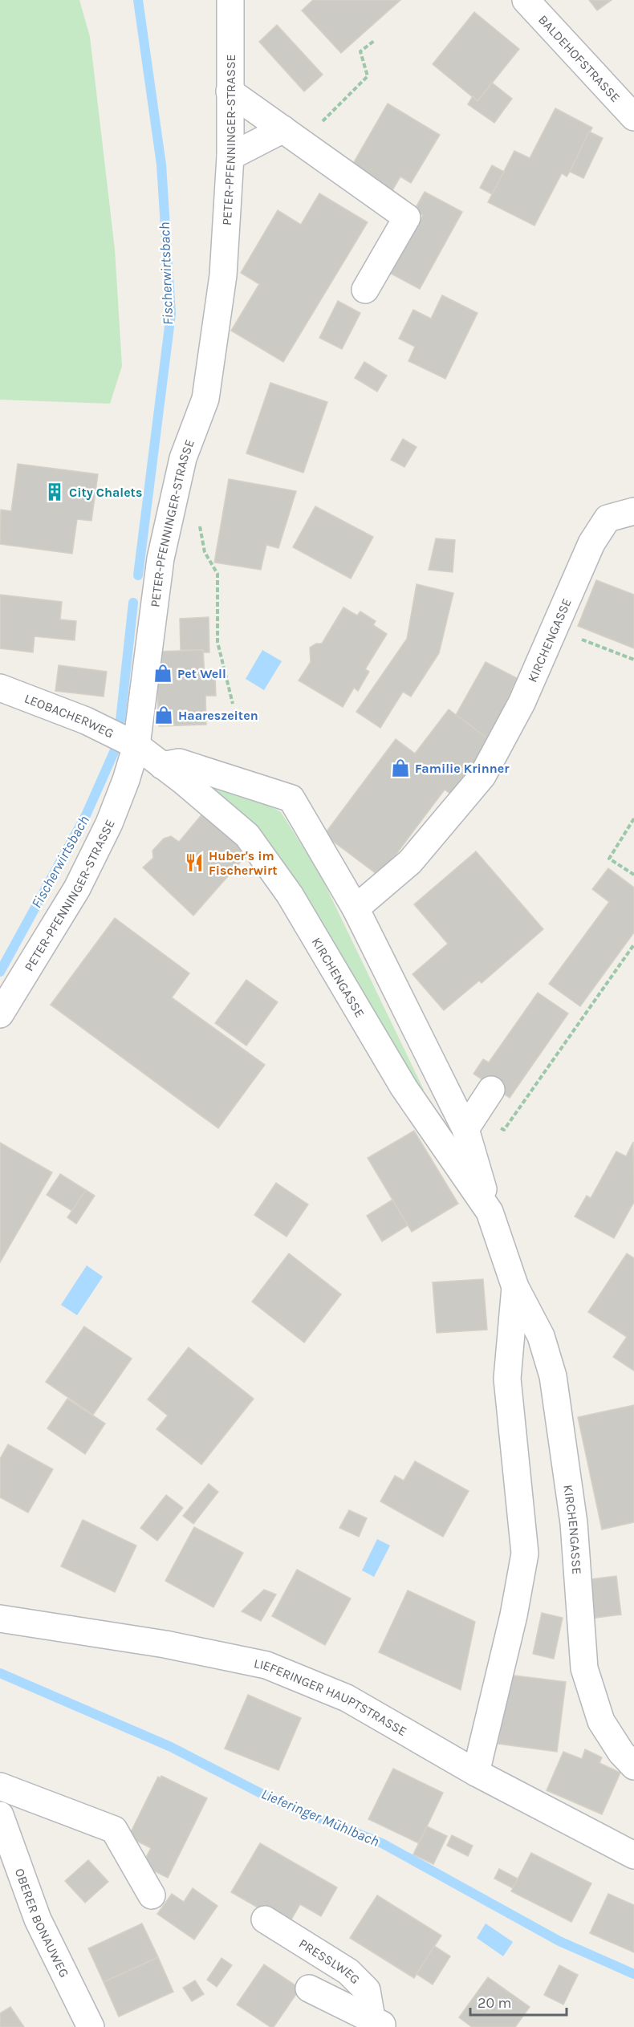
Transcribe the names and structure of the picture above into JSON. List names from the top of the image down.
{
  "streets": {
    "street": [
      "BALDEHOFSTRASSE",
      "PETER-PFENNINGER-STRASSE",
      "KIRCHENGASSE",
      "LEOBACHERWEG",
      "LIEFERINGER HAUPTSTRASSE",
      "OBERER BONAUWEG",
      "PRESSLWEG"
    ]
  },
  "crossings": [
    ["PETER-PFENNINGER-STRASSE", "KIRCHENGASSE"],
    ["PETER-PFENNINGER-STRASSE", "LEOBACHERWEG"],
    ["KIRCHENGASSE", "LEOBACHERWEG"],
    ["KIRCHENGASSE", "LIEFERINGER HAUPTSTRASSE"]
  ],
  "water": ["Fischerwirtsbach", "Lieferinger Mühlbach"],
  "places": {
    "building": ["City Chalets"],
    "shop": ["Pet Well", "Haareszeiten", "Familie Krinner"],
    "restaurant": ["Huber's im Fischerwirt"]
  },
  "scale_bar": "20 m"
}
